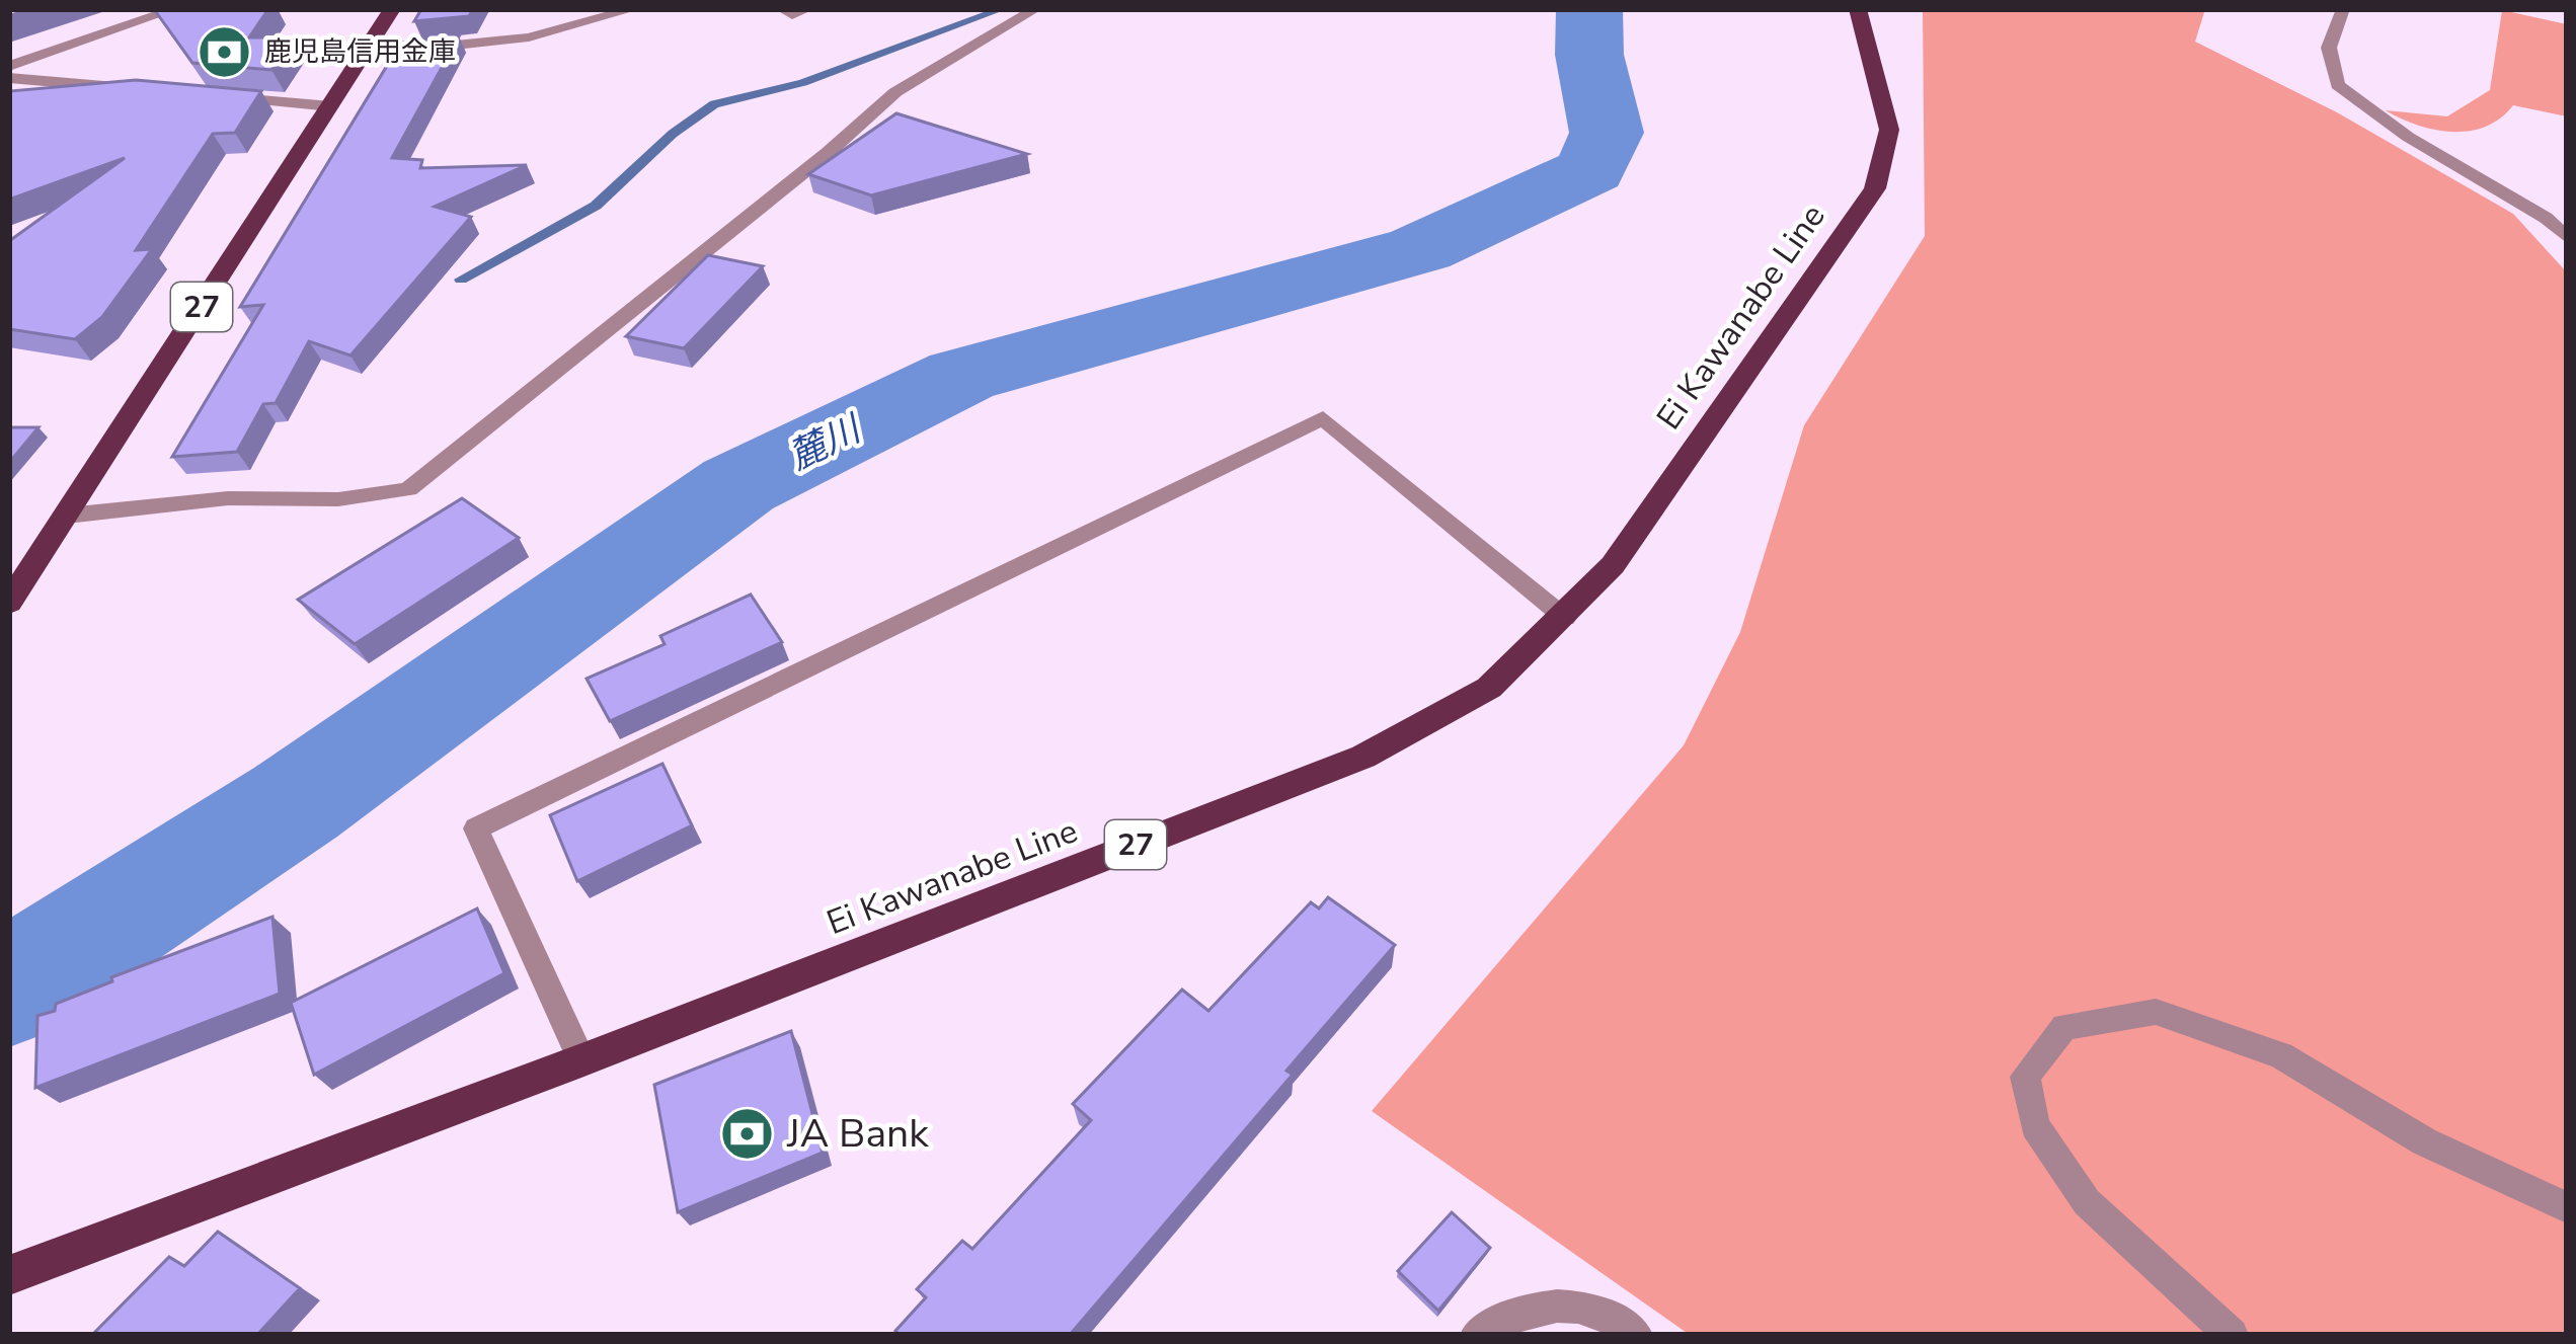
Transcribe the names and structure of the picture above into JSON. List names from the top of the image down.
{
  "streets": {
    "main road": ["27", "Ei Kawanabe Line"]
  },
  "water": ["麓川"],
  "places": {
    "bank": ["鹿児島信用金庫", "JA Bank"]
  }
}
